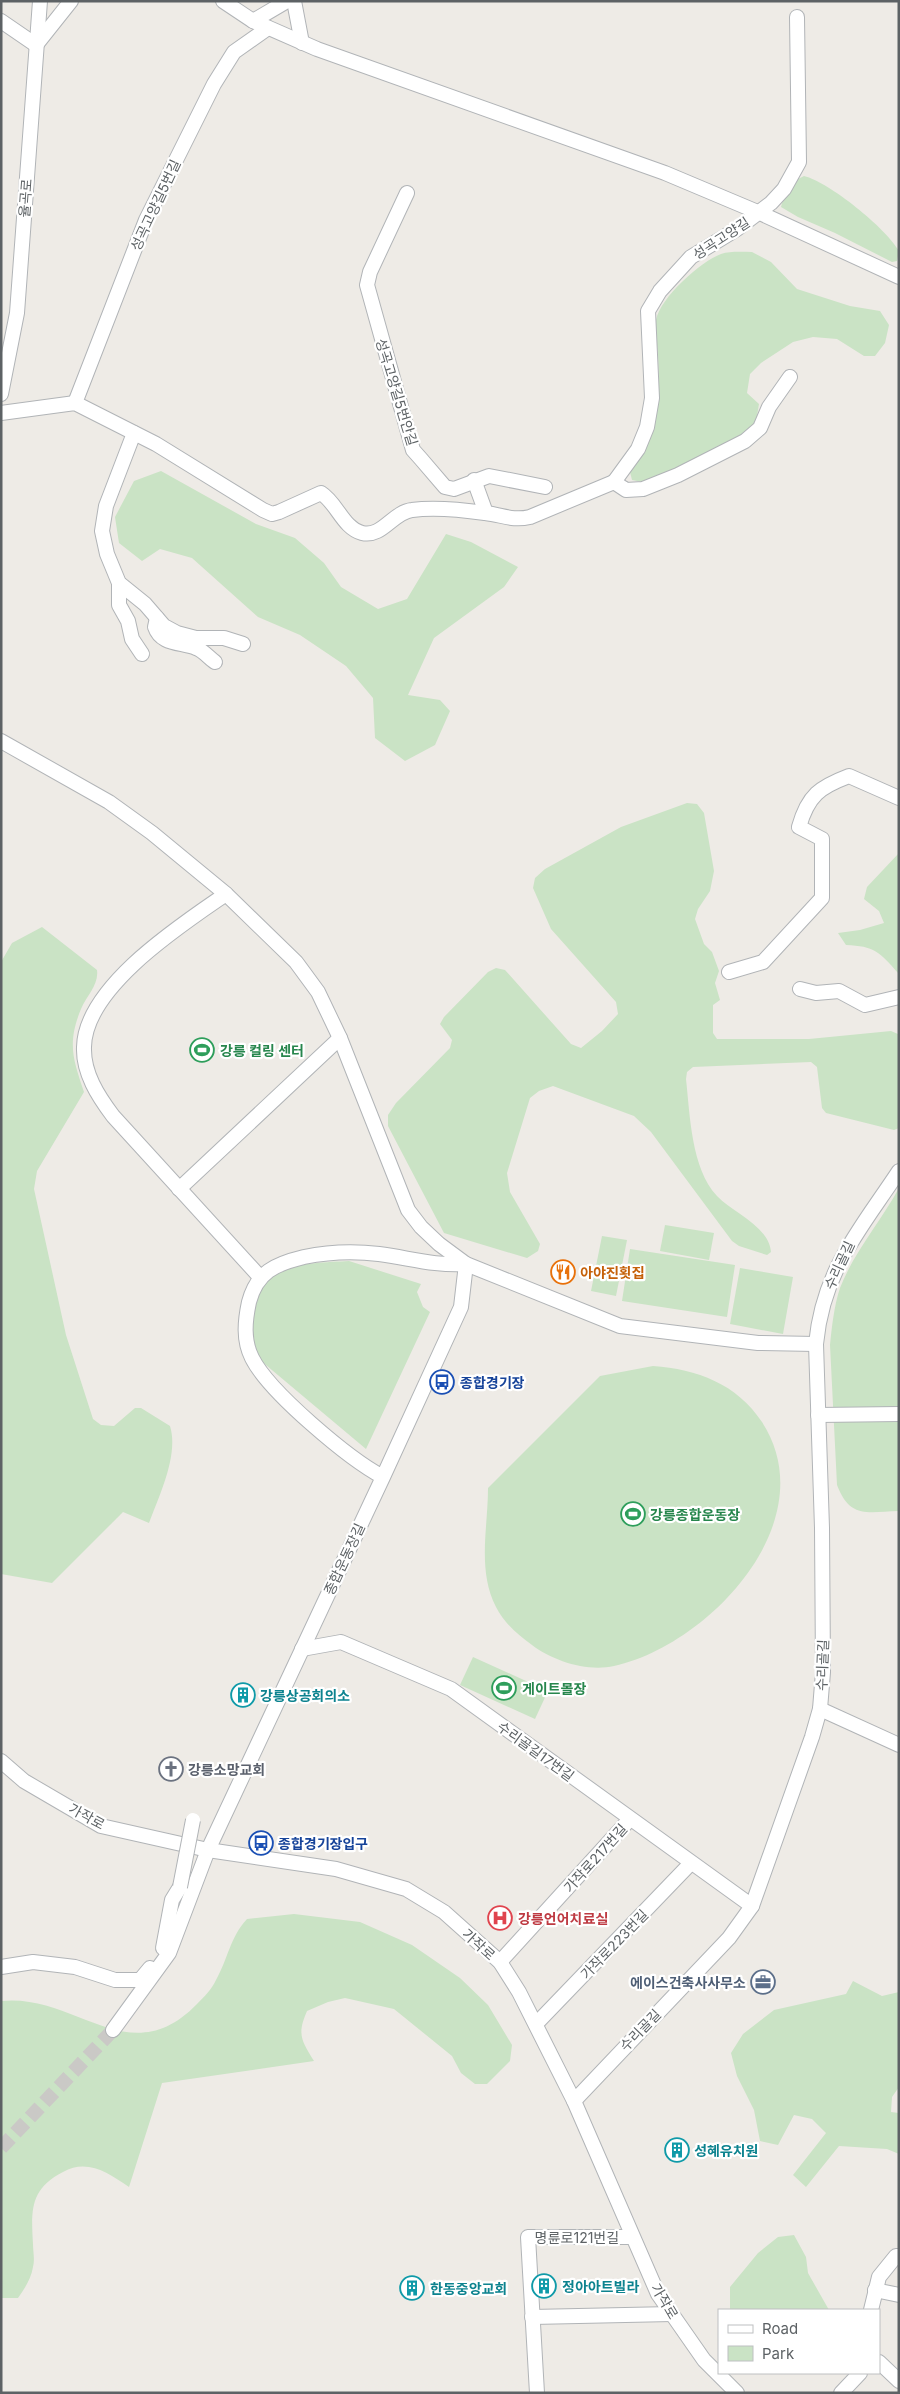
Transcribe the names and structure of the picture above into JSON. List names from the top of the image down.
{
  "streets": {
    "street": [
      "율곡로",
      "성곡고양길5번길",
      "성곡고양길",
      "성곡고양길5번안길",
      "수리골길",
      "종합운동장길",
      "수리골길17번길",
      "가작로",
      "가작로217번길",
      "가작로223번길",
      "명륜로121번길"
    ]
  },
  "crossings": [
    ["수리골길", "수리골길17번길"],
    ["수리골길", "가작로"],
    ["종합운동장길", "수리골길17번길"],
    ["종합운동장길", "가작로"],
    ["수리골길17번길", "가작로217번길"],
    ["수리골길17번길", "가작로223번길"],
    ["가작로", "가작로217번길"],
    ["가작로", "가작로223번길"],
    ["가작로", "명륜로121번길"]
  ],
  "places": {
    "sports": ["강릉 컬링 센터", "강릉종합운동장", "게이트볼장"],
    "restaurant": ["아야진횟집"],
    "bus stop": ["종합경기장", "종합경기장입구"],
    "building": [
      "강릉상공회의소",
      "성혜유치원",
      "정아아트빌라",
      "한동중앙교회"
    ],
    "church": ["강릉소망교회"],
    "hospital": ["강릉언어치료실"],
    "office": ["에이스건축사사무소"]
  },
  "legend": ["Road", "Park"]
}
